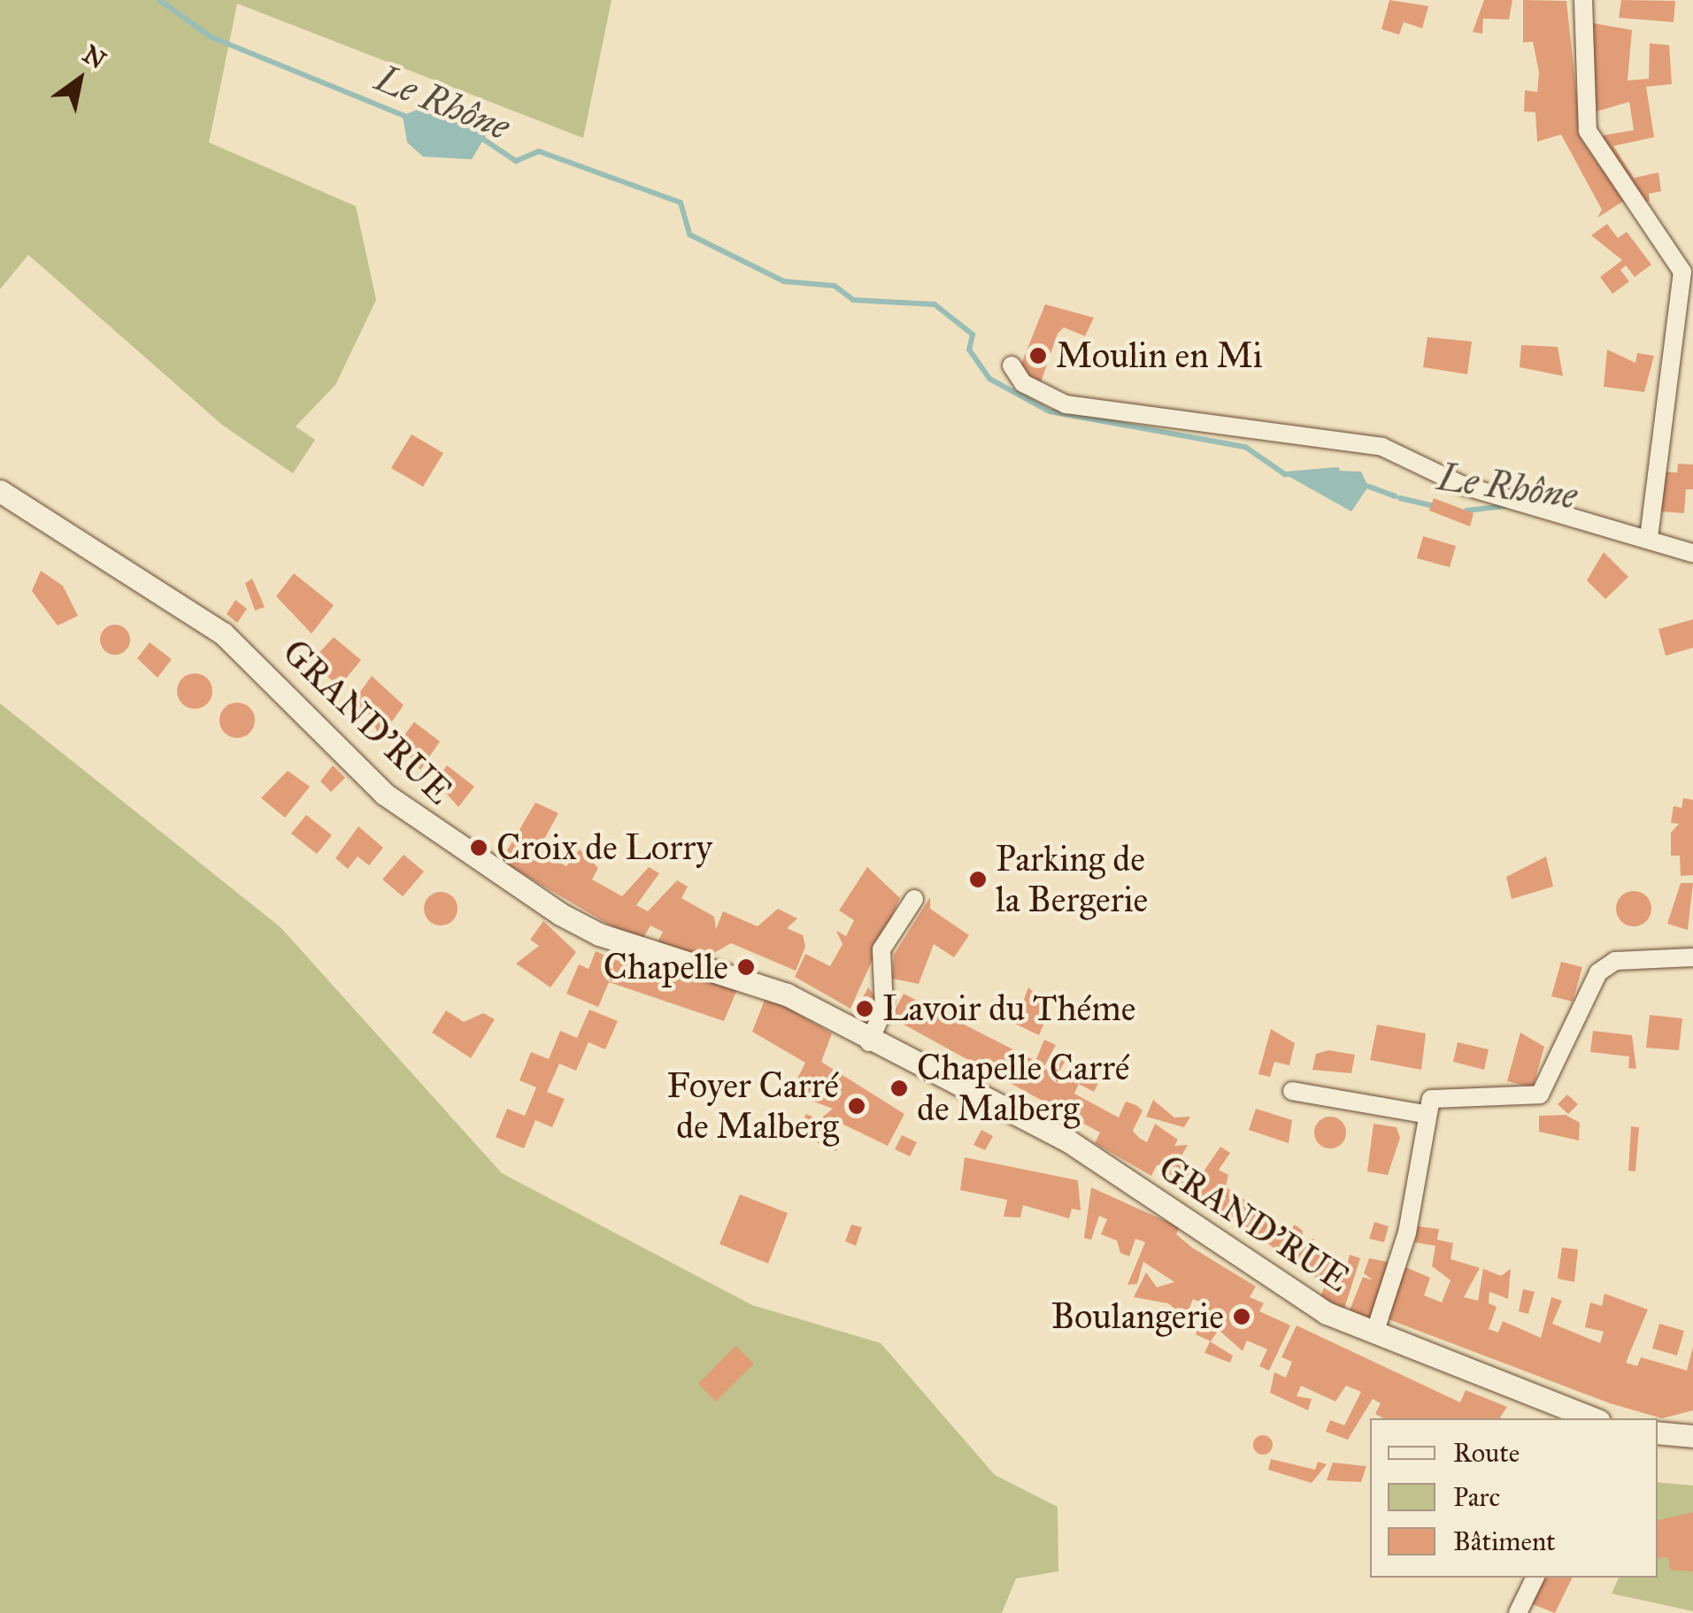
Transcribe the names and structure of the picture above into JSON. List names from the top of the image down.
{
  "streets": {
    "street": ["GRAND'RUE"]
  },
  "water": ["Le Rhône"],
  "places": [
    "Moulin en Mi",
    "Croix de Lorry",
    "Parking de la Bergerie",
    "Chapelle",
    "Lavoir du Théme",
    "Chapelle Carré de Malberg",
    "Foyer Carré de Malberg",
    "Boulangerie"
  ],
  "legend": ["Route", "Parc", "Bâtiment"],
  "north": "top right"
}
